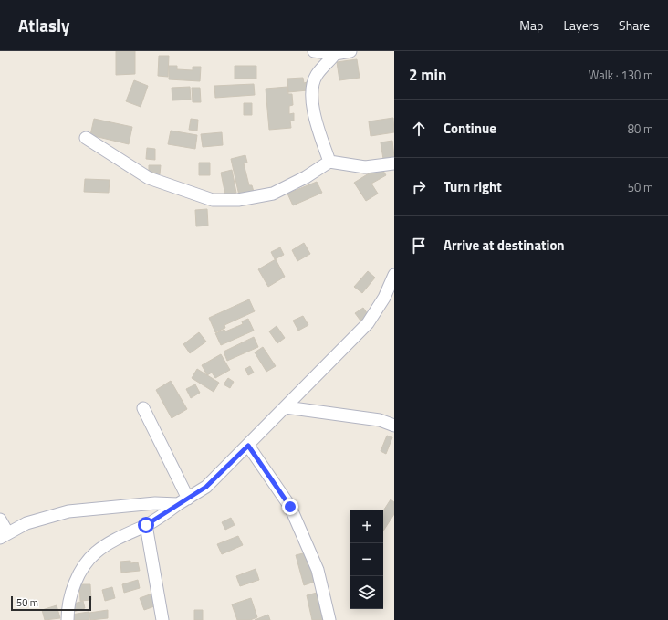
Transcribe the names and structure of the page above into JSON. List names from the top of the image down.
{
  "scale_bar": "50 m",
  "page": {
    "header": "Atlasly",
    "nav": ["Map", "Layers", "Share"],
    "heading": ["2 min", "Walk · 130 m"],
    "list": [
      ["Continue", "80 m"],
      ["Turn right", "50 m"],
      "Arrive at destination"
    ],
    "map_buttons": ["+", "−"],
    "scale": "50 m"
  }
}
